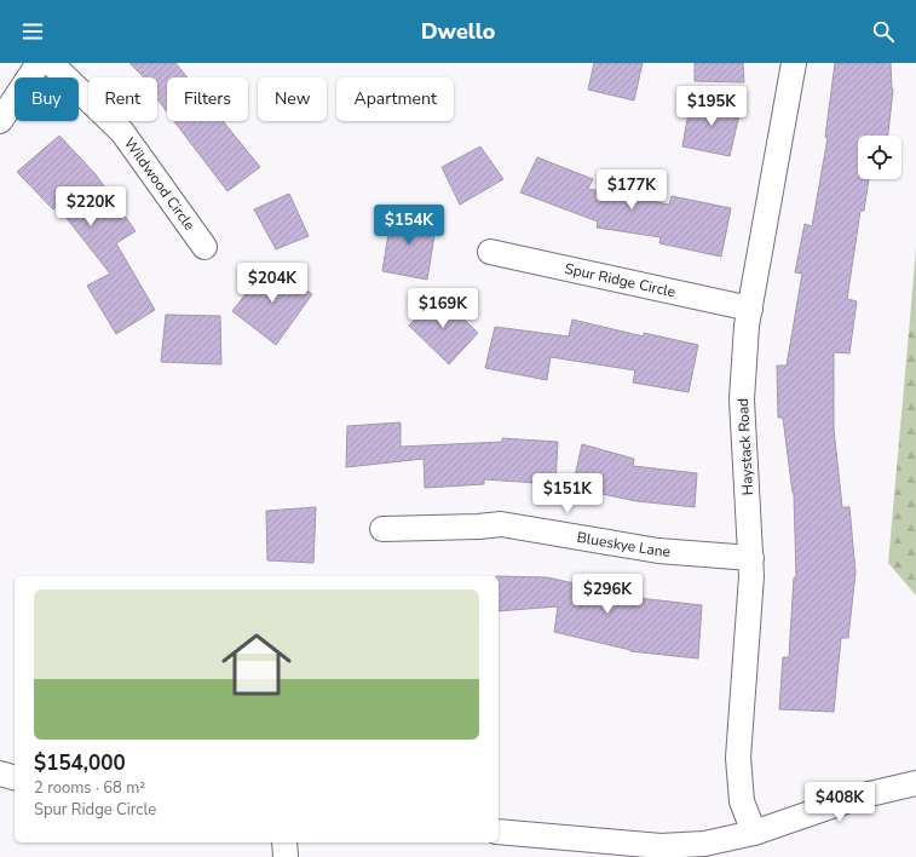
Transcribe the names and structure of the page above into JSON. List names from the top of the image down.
{
  "streets": {
    "street": [
      "Wildwood Circle",
      "Spur Ridge Circle",
      "Haystack Road",
      "Blueskye Lane"
    ]
  },
  "crossings": [
    ["Spur Ridge Circle", "Haystack Road"],
    ["Haystack Road", "Blueskye Lane"]
  ],
  "page": {
    "header": "Dwello",
    "chip": [
      "Buy",
      "Rent",
      "Filters",
      "New",
      "Apartment"
    ],
    "price": [
      "$195K",
      "$177K",
      "$220K",
      "$154K",
      "$204K",
      "$169K",
      "$151K",
      "$296K",
      "$408K"
    ],
    "list": [
      {
        "name": "$154,000",
        "note": "2 rooms · 68 m² · Spur Ridge Circle"
      }
    ]
  }
}
